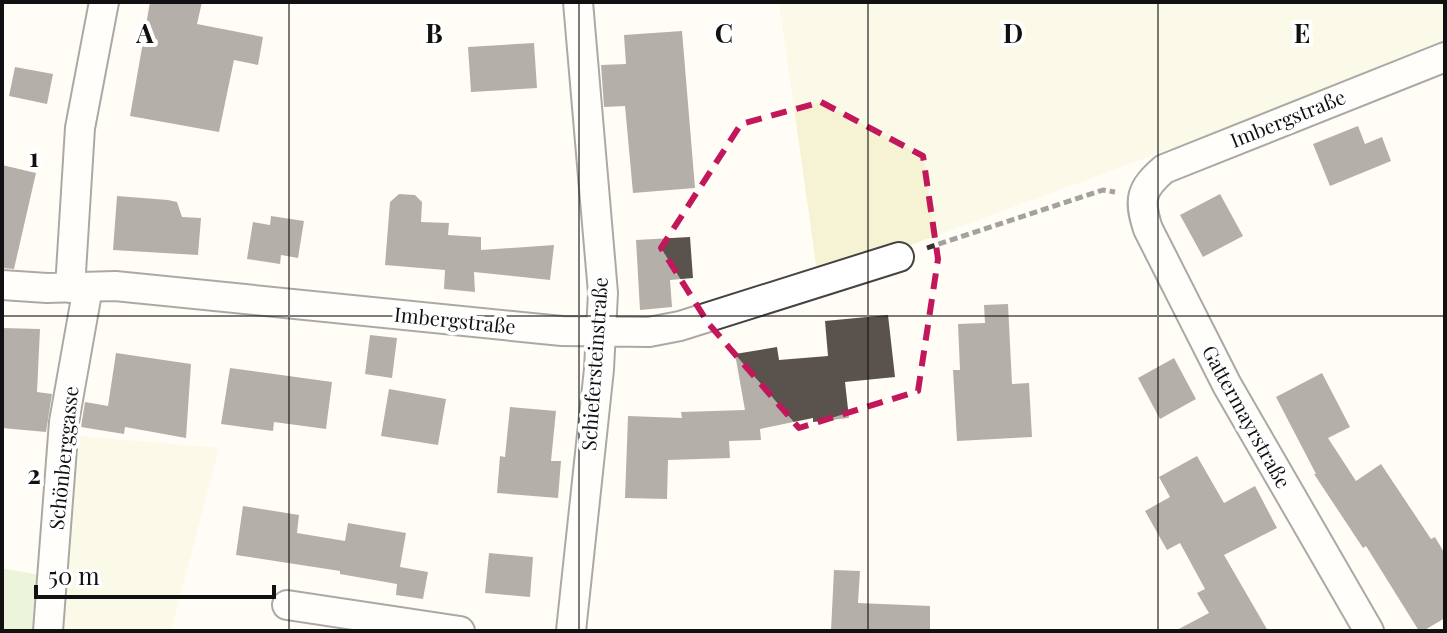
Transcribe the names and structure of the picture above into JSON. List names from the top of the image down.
{
  "streets": {
    "street": [
      "Imbergstraße",
      "Schiefersteinstraße",
      "Gattermayrstraße",
      "Schönberggasse"
    ]
  },
  "crossings": [
    ["Imbergstraße", "Schiefersteinstraße"],
    ["Imbergstraße", "Gattermayrstraße"],
    ["Imbergstraße", "Schönberggasse"]
  ],
  "scale_bar": "50 m",
  "grid": {
    "columns": [
      "A",
      "B",
      "C",
      "D",
      "E"
    ],
    "rows": ["1", "2"]
  }
}
